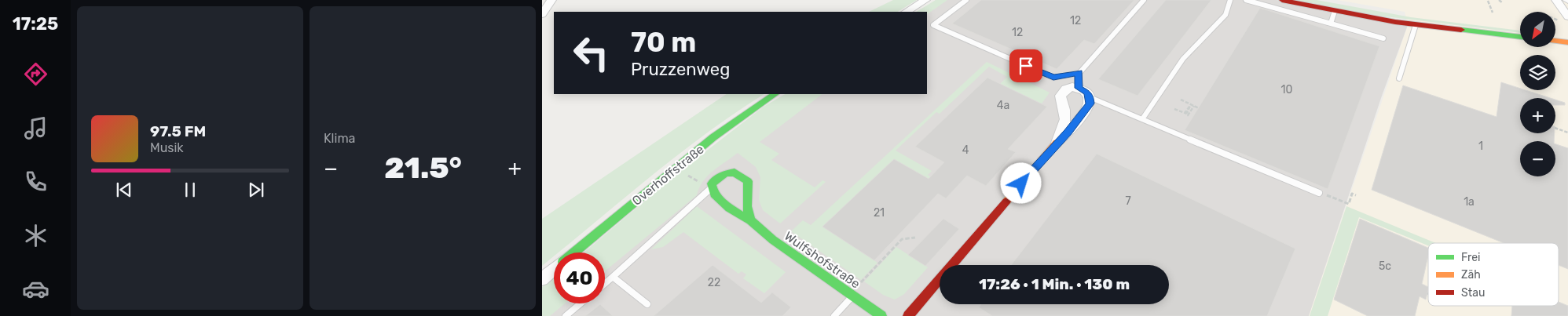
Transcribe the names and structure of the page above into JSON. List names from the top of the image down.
{
  "streets": {
    "street": ["Overhoffstraße", "Wulfshofstraße"]
  },
  "house_numbers": [
    "12",
    "12",
    "10",
    "4a",
    "1",
    "4",
    "7",
    "1a",
    "21",
    "5c",
    "22"
  ],
  "legend": ["Frei", "Zäh", "Stau"],
  "north": "bottom left",
  "page": {
    "tabs": "17:25",
    "tile": "Klima",
    "map_buttons": ["+", "−"],
    "turn": ["70 m", "Pruzzenweg"],
    "song": ["97.5 FM", "Musik"],
    "heat": ["−", "21.5°", "+"],
    "limit": "40",
    "trip": "17:26 · 1 Min. · 130 m"
  }
}
